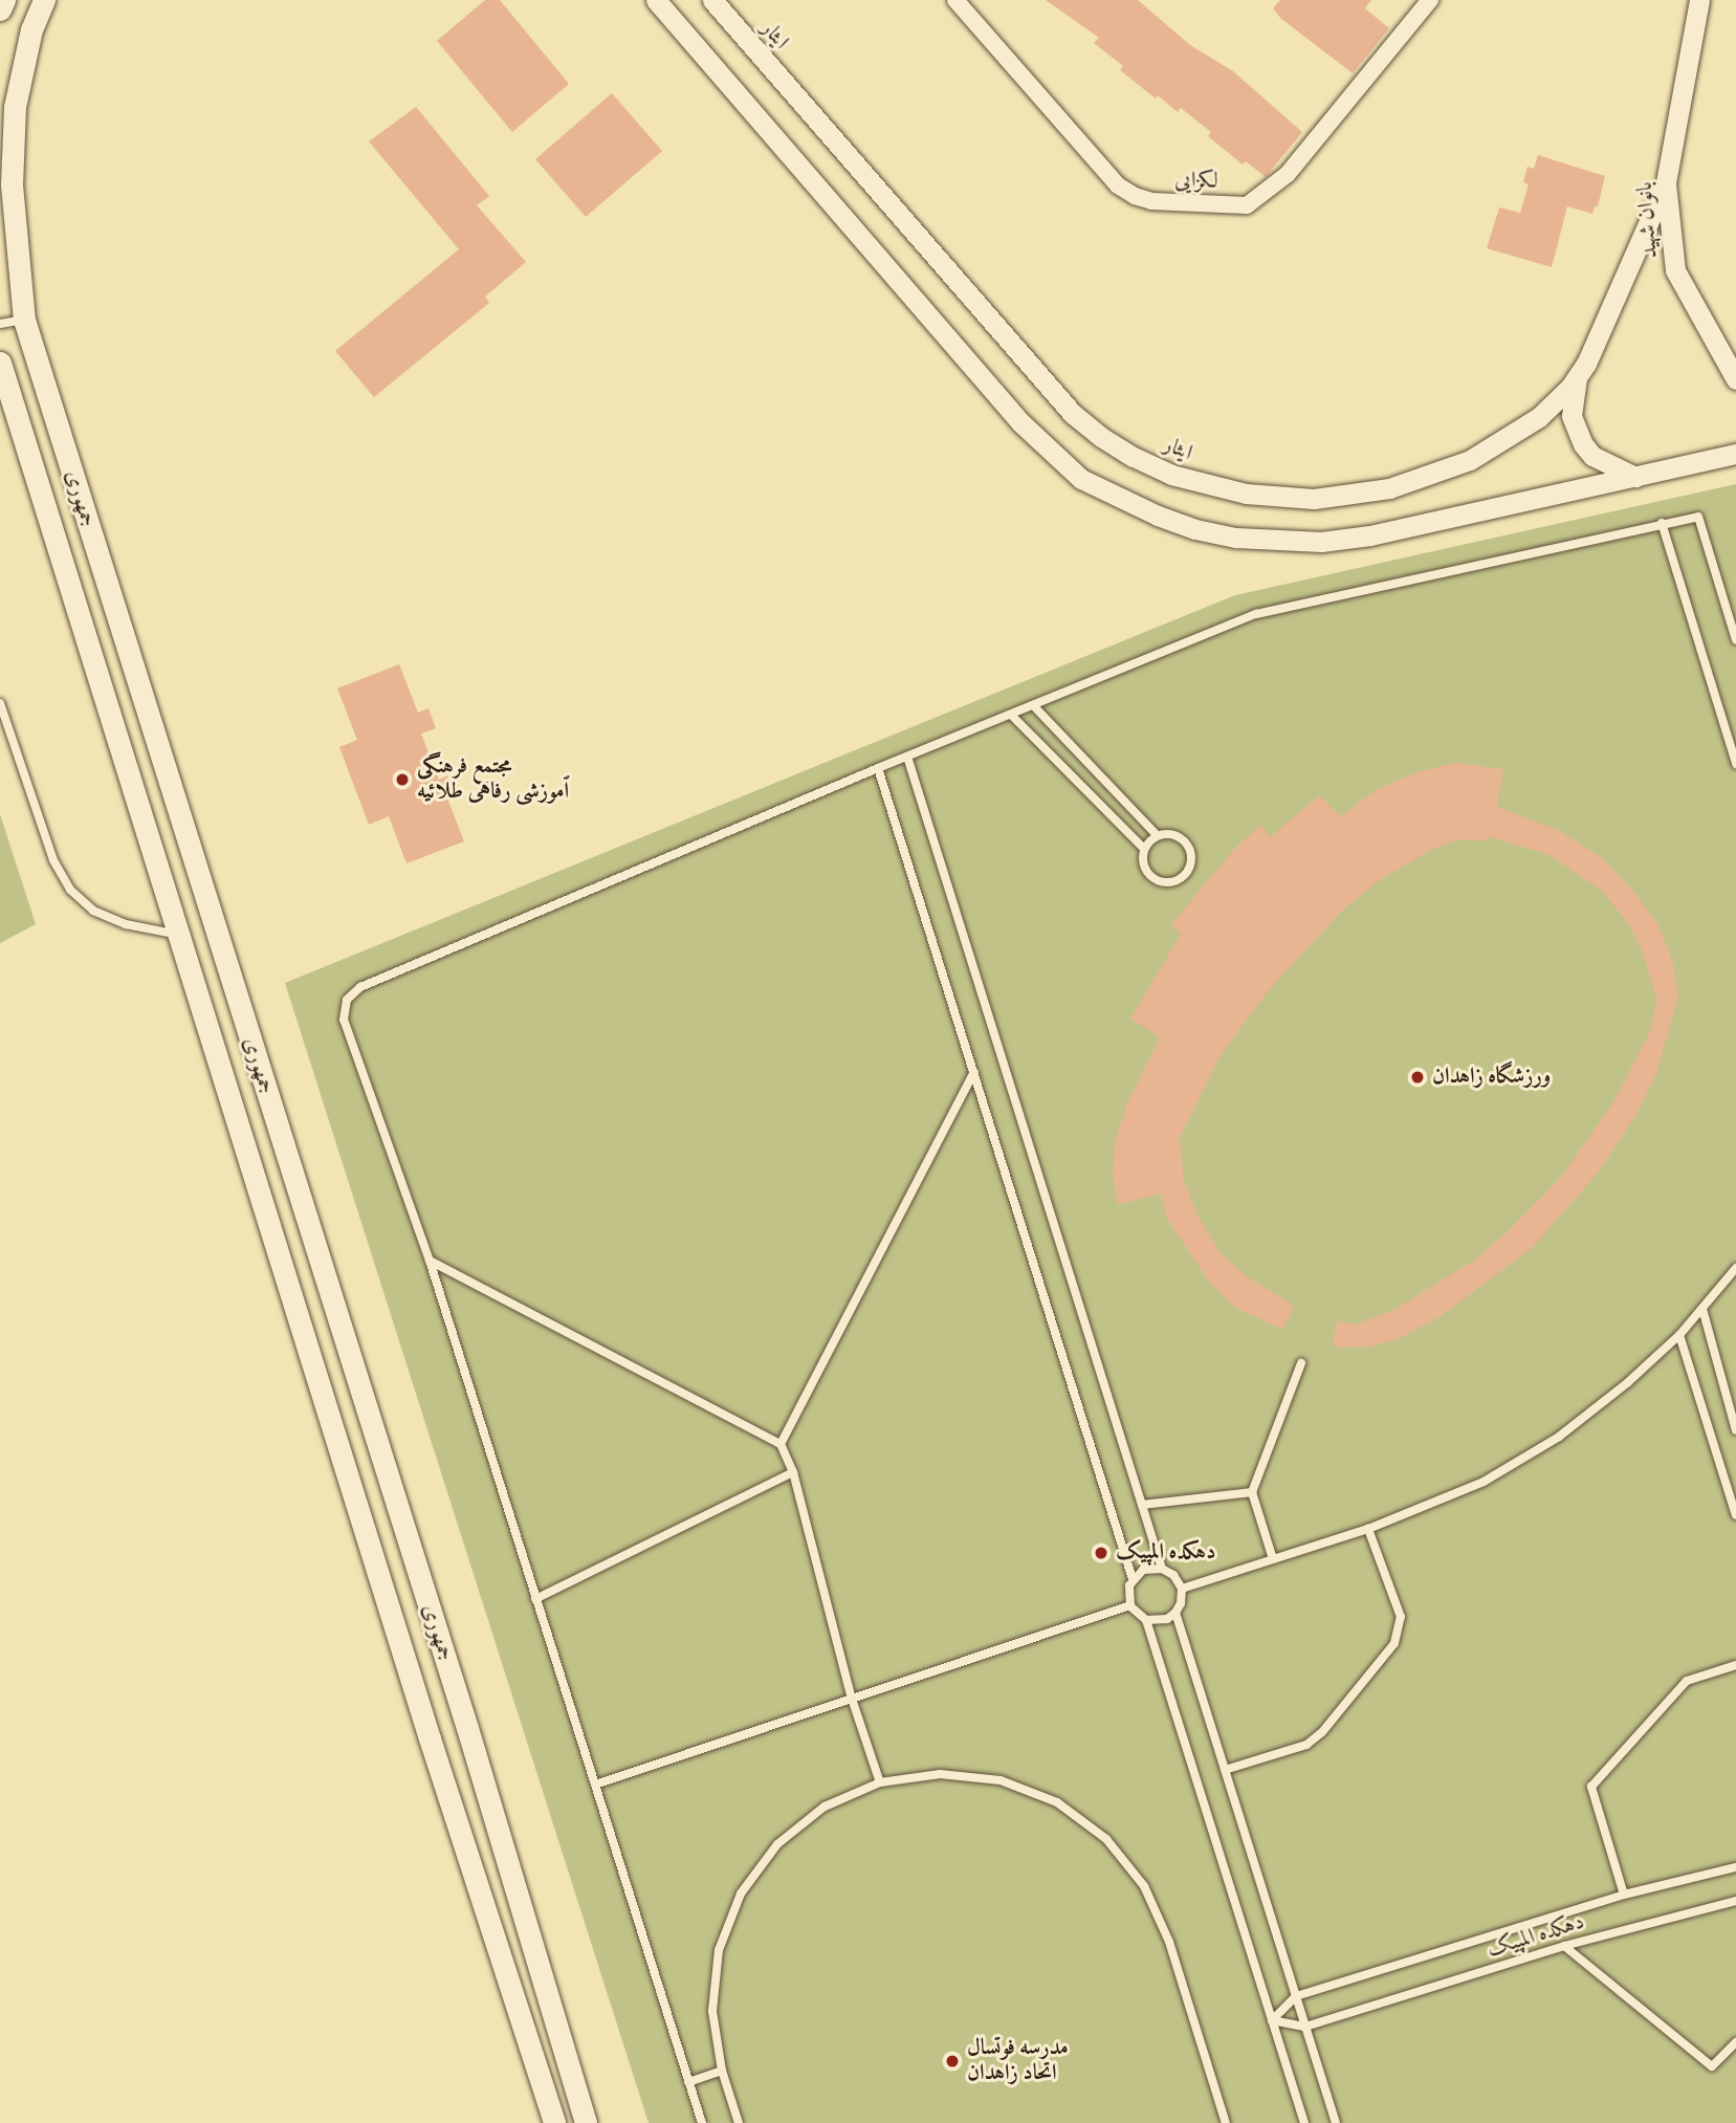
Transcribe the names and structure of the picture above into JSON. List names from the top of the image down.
{
  "streets": {
    "main road": ["جمهوری"],
    "street": ["ایثار", "لکزایی", "بانوان شهید"],
    "lane": ["دهکده المپیک"]
  },
  "crossings": [
    ["ایثار", "بانوان شهید"]
  ],
  "places": [
    "مجتمع فرهنگی ٱموزشی رفاهی طلائیه",
    "ورزشگاه زاهدان",
    "دهکده المپیک",
    "مدرسه فوتسال اتحاد زاهدان"
  ]
}
